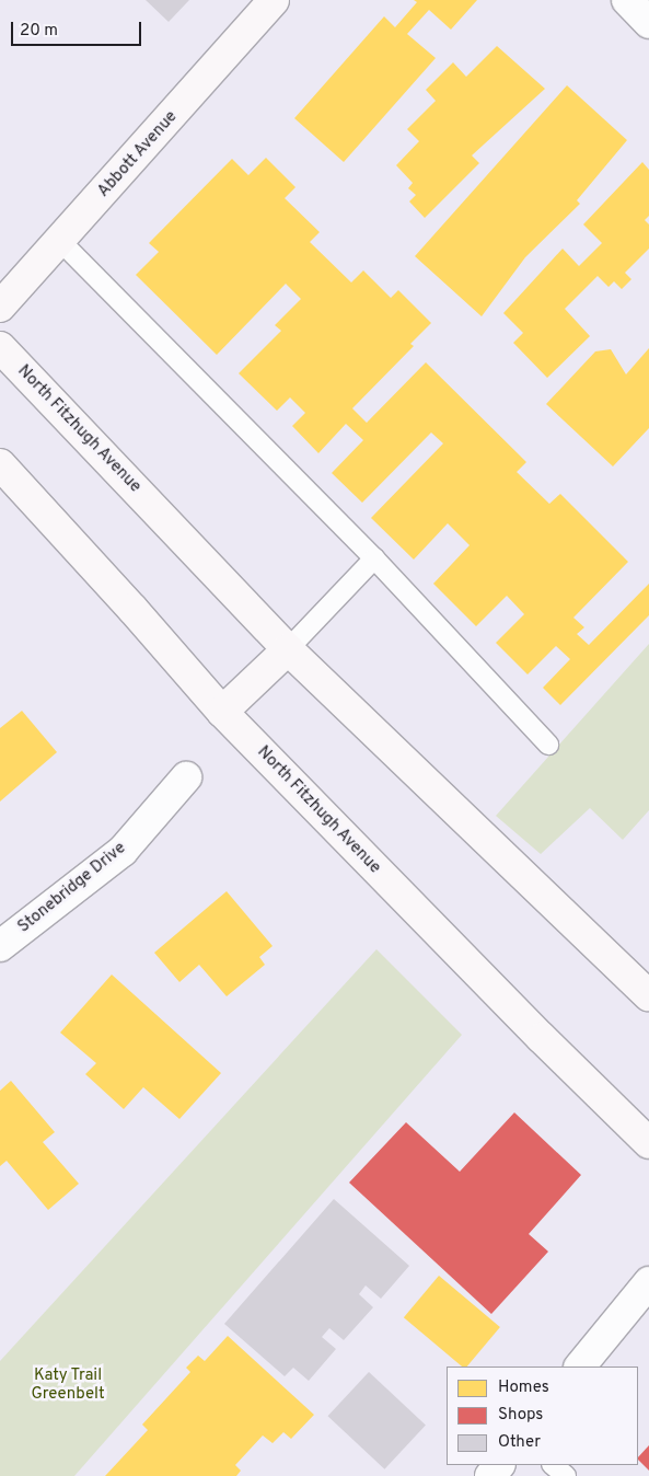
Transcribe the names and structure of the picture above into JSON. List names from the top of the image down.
{
  "streets": {
    "main road": ["Abbott Avenue", "North Fitzhugh Avenue"],
    "street": ["Stonebridge Drive"]
  },
  "parks": ["Katy Trail Greenbelt"],
  "legend": ["Homes", "Shops", "Other"],
  "scale_bar": "20 m"
}
